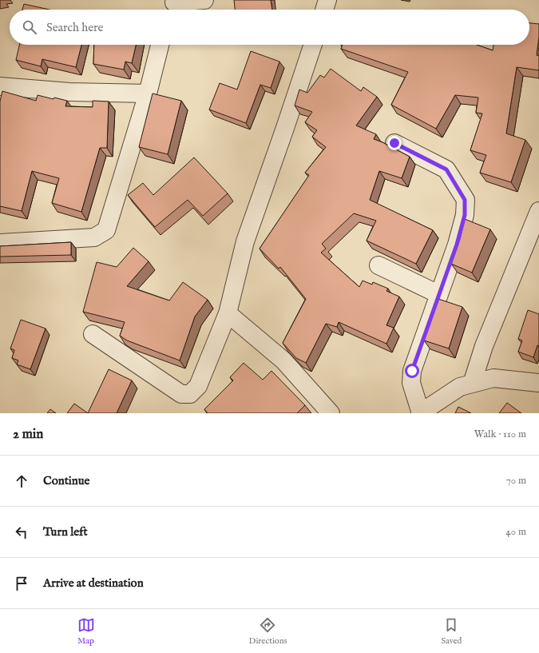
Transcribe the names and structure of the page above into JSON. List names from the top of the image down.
{
  "page": {
    "search": "Search here",
    "heading": ["2 min", "Walk · 110 m"],
    "list": [
      ["Continue", "70 m"],
      ["Turn left", "40 m"],
      "Arrive at destination"
    ],
    "nav": ["Map", "Directions", "Saved"]
  }
}
